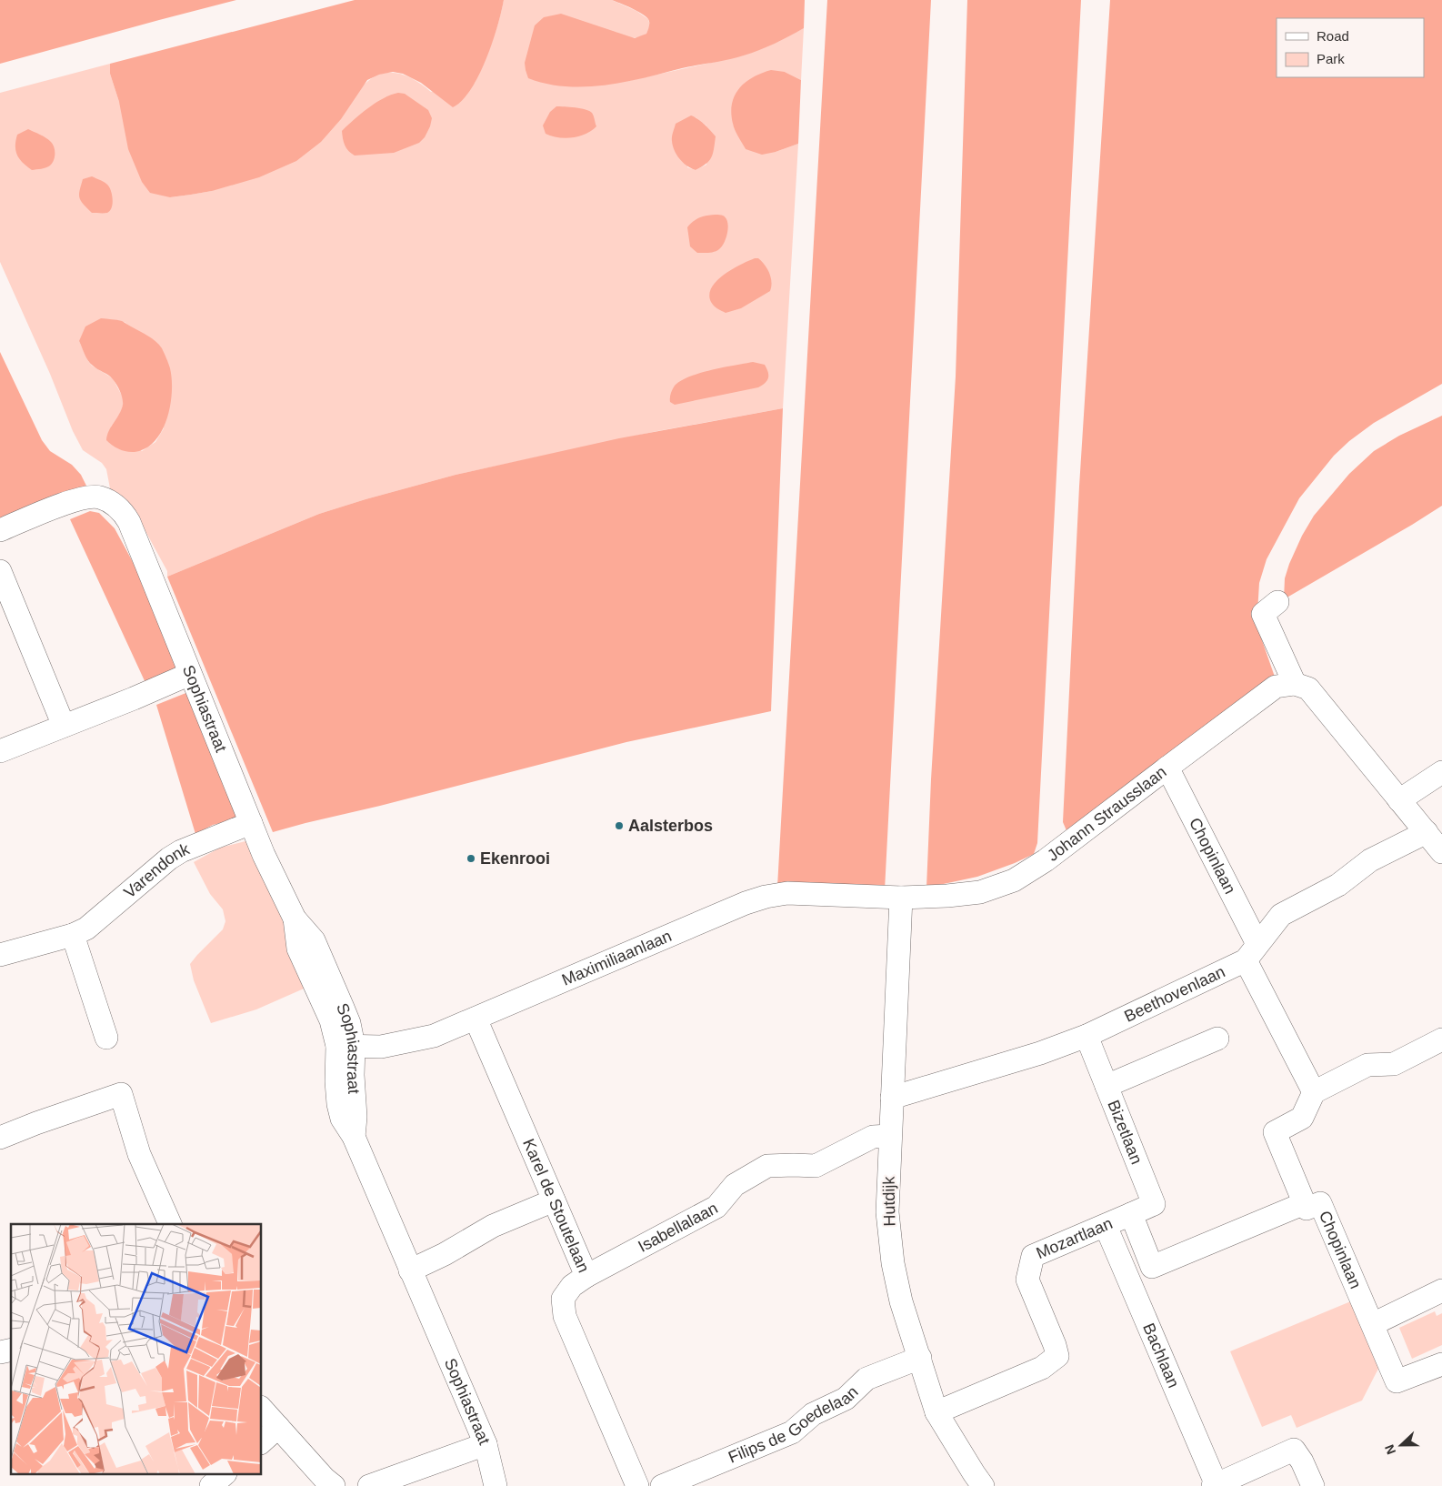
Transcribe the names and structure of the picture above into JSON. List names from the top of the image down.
{
  "streets": {
    "street": [
      "Sophiastraat",
      "Johann Strausslaan",
      "Chopinlaan",
      "Varendonk",
      "Maximiliaanlaan",
      "Beethovenlaan",
      "Bizetlaan",
      "Hutdijk",
      "Karel de Stoutelaan",
      "Isabellalaan",
      "Mozartlaan",
      "Bachlaan",
      "Filips de Goedelaan"
    ]
  },
  "crossings": [
    ["Sophiastraat", "Varendonk"],
    ["Sophiastraat", "Maximiliaanlaan"],
    ["Johann Strausslaan", "Chopinlaan"],
    ["Johann Strausslaan", "Maximiliaanlaan"],
    ["Johann Strausslaan", "Hutdijk"],
    ["Chopinlaan", "Beethovenlaan"],
    ["Chopinlaan", "Mozartlaan"],
    ["Maximiliaanlaan", "Hutdijk"],
    ["Maximiliaanlaan", "Karel de Stoutelaan"],
    ["Beethovenlaan", "Bizetlaan"],
    ["Beethovenlaan", "Hutdijk"],
    ["Bizetlaan", "Mozartlaan"],
    ["Hutdijk", "Isabellalaan"],
    ["Hutdijk", "Mozartlaan"],
    ["Hutdijk", "Filips de Goedelaan"],
    ["Karel de Stoutelaan", "Isabellalaan"],
    ["Mozartlaan", "Bachlaan"]
  ],
  "places": ["Aalsterbos", "Ekenrooi"],
  "legend": ["Road", "Park"],
  "north": "left"
}
